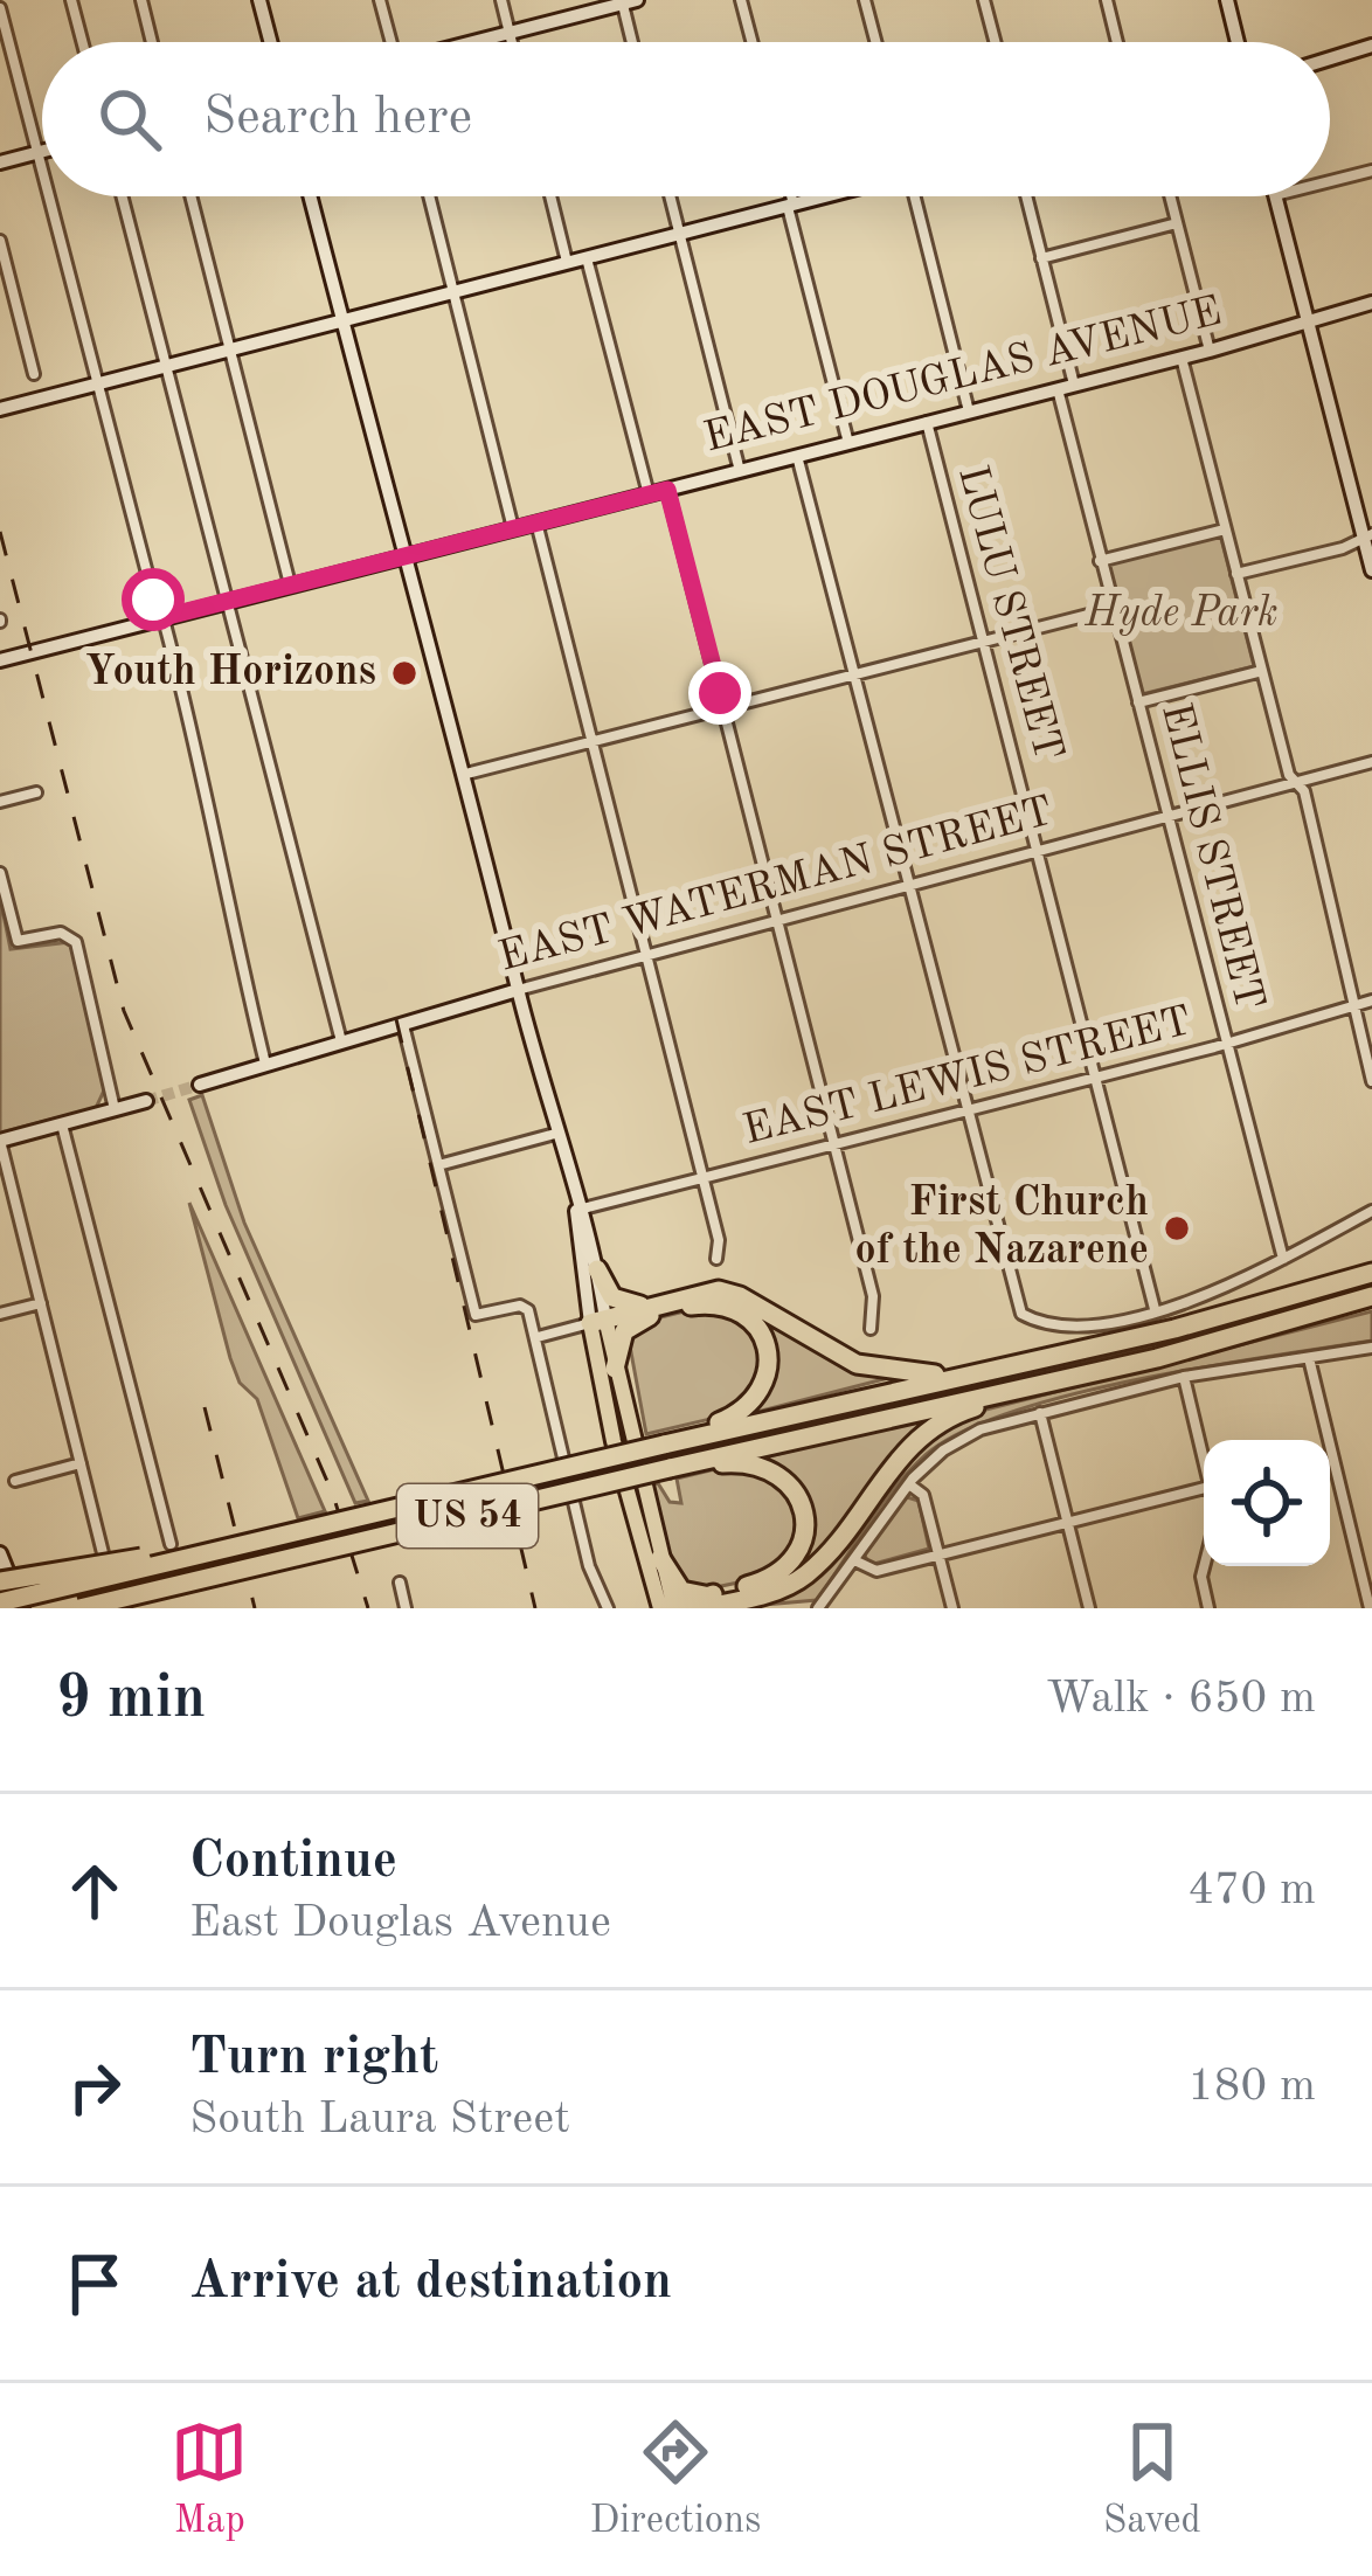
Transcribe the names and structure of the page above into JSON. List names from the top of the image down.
{
  "streets": {
    "highway": ["US 54"],
    "main road": ["EAST DOUGLAS AVENUE", "EAST WATERMAN STREET"],
    "street": ["LULU STREET", "ELLIS STREET", "EAST LEWIS STREET"]
  },
  "crossings": [
    ["EAST DOUGLAS AVENUE", "LULU STREET"],
    ["EAST DOUGLAS AVENUE", "ELLIS STREET"],
    ["LULU STREET", "EAST WATERMAN STREET"],
    ["LULU STREET", "EAST LEWIS STREET"],
    ["ELLIS STREET", "EAST WATERMAN STREET"],
    ["ELLIS STREET", "EAST LEWIS STREET"]
  ],
  "parks": ["Hyde Park"],
  "places": ["Youth Horizons", "First Church of the Nazarene"],
  "page": {
    "search": "Search here",
    "heading": ["9 min", "Walk · 650 m"],
    "list": [
      ["Continue", "East Douglas Avenue", "470 m"],
      ["Turn right", "South Laura Street", "180 m"],
      "Arrive at destination"
    ],
    "nav": ["Map", "Directions", "Saved"]
  }
}
